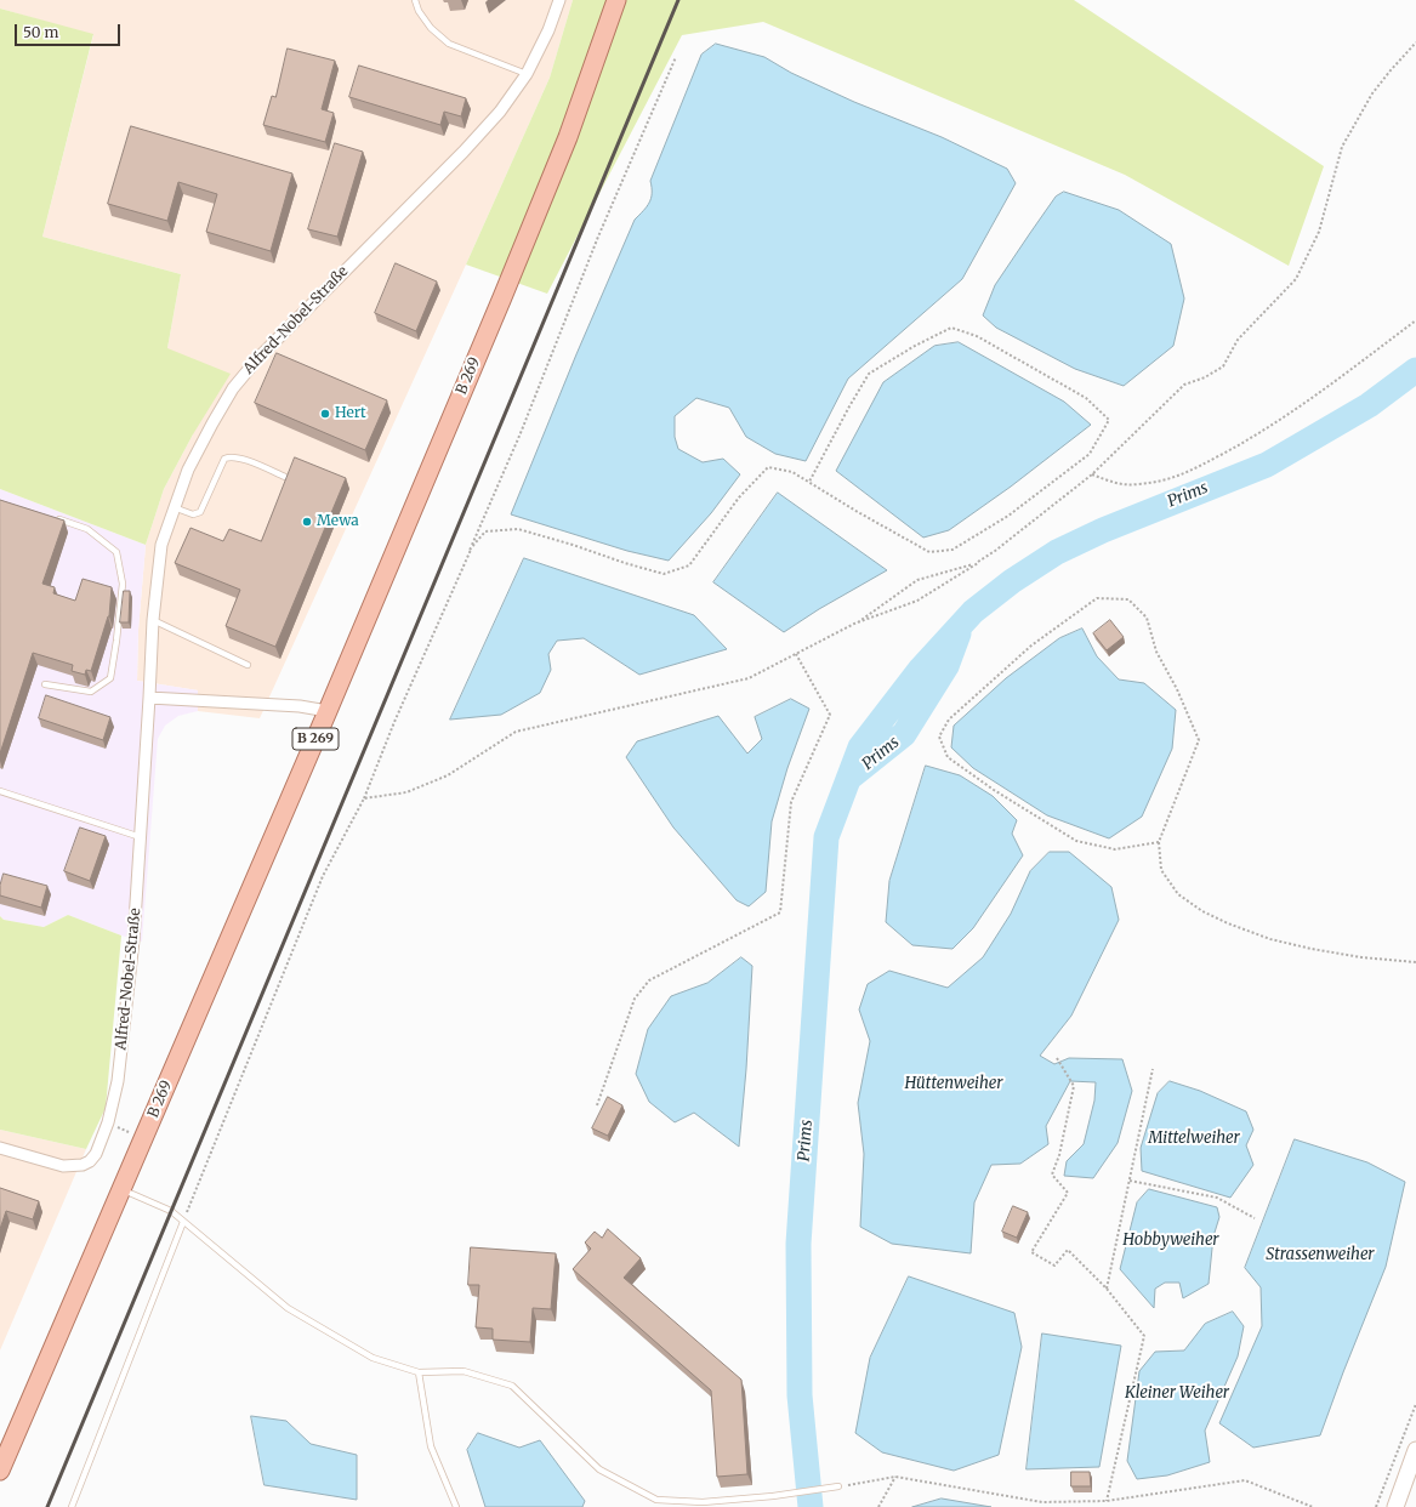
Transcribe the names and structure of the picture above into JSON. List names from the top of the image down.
{
  "streets": {
    "main road": ["B 269"],
    "street": ["Alfred-Nobel-Straße"]
  },
  "water": [
    "Prims",
    "Hüttenweiher",
    "Mittelweiher",
    "Hobbyweiher",
    "Strassenweiher",
    "Kleiner Weiher"
  ],
  "places": ["Hert", "Mewa"],
  "scale_bar": "50 m"
}
